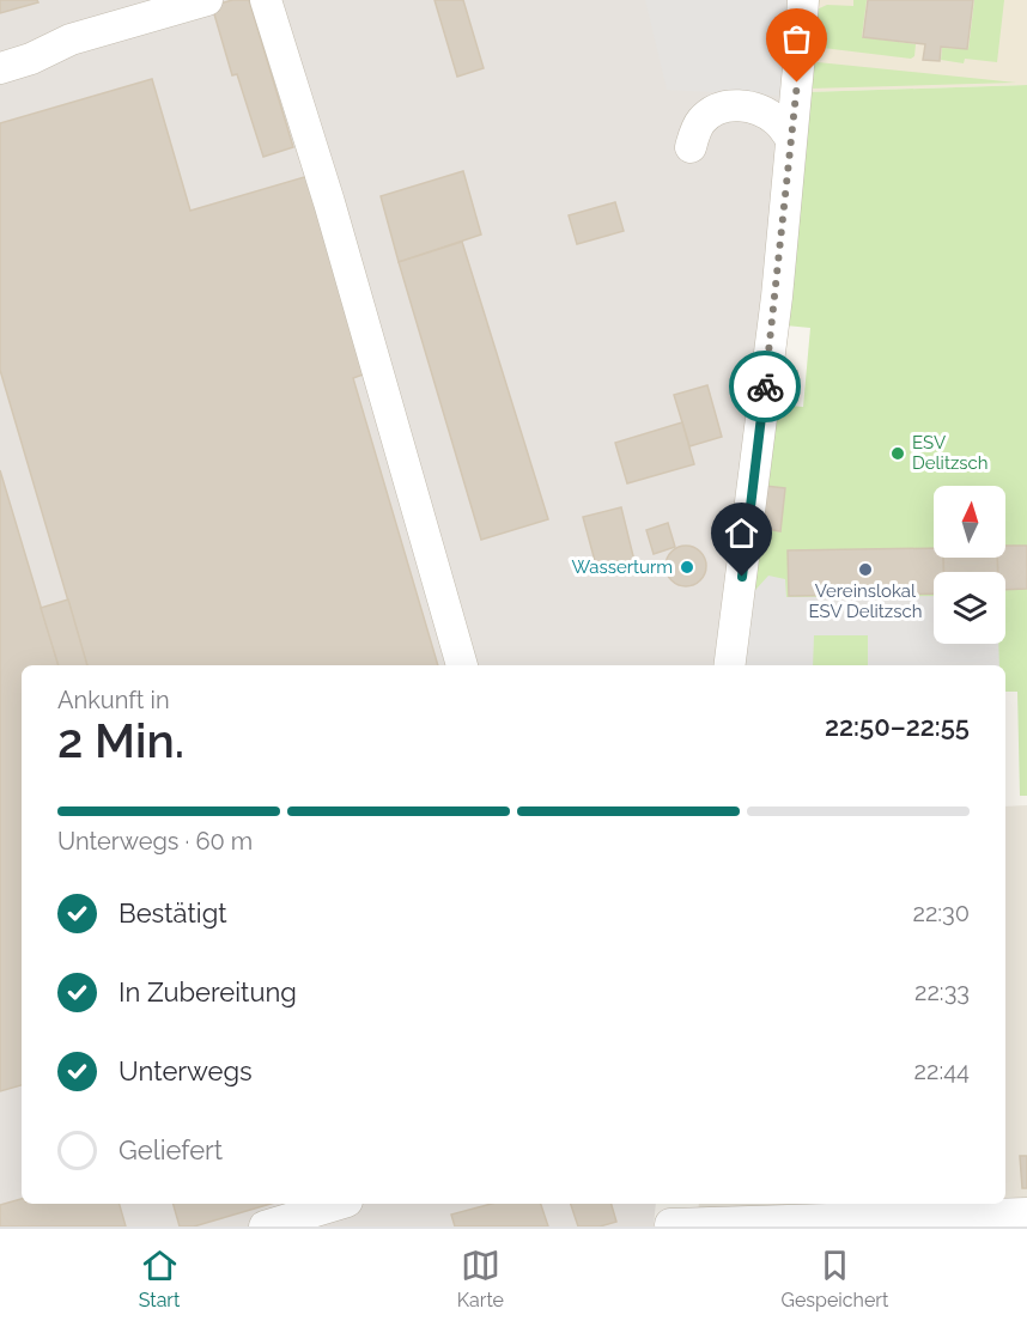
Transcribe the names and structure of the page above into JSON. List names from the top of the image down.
{
  "places": ["ESV Delitzsch", "Wasserturm", "Vereinslokal ESV Delitzsch"],
  "north": "top",
  "page": {
    "heading": ["2 Min.", "Ankunft in", "22:50–22:55"],
    "bar": "Unterwegs · 60 m",
    "list": [
      ["Bestätigt", "22:30"],
      ["In Zubereitung", "22:33"],
      ["Unterwegs", "22:44"],
      "Geliefert"
    ],
    "tabs": ["Start", "Karte", "Gespeichert"]
  }
}
